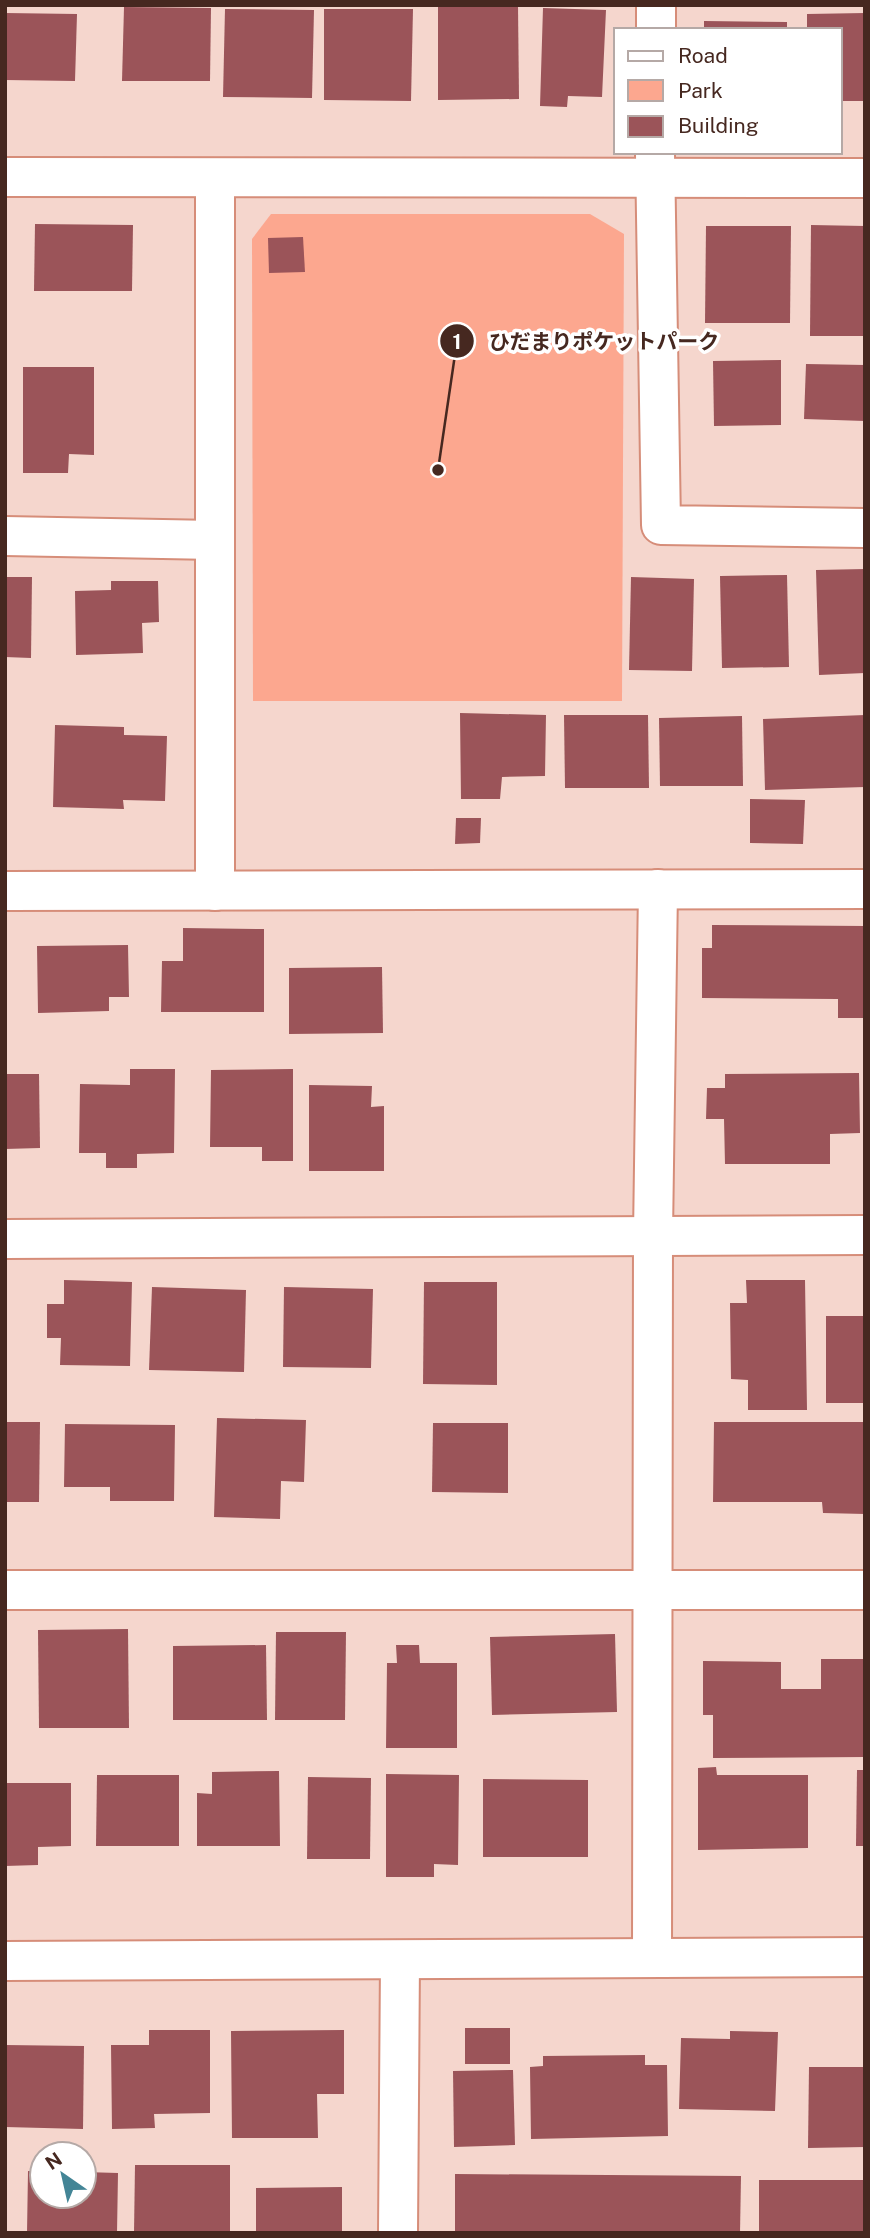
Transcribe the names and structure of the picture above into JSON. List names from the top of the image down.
{
  "places": ["ひだまりポケットパーク"],
  "legend": ["Road", "Park", "Building"],
  "north": "top left"
}
